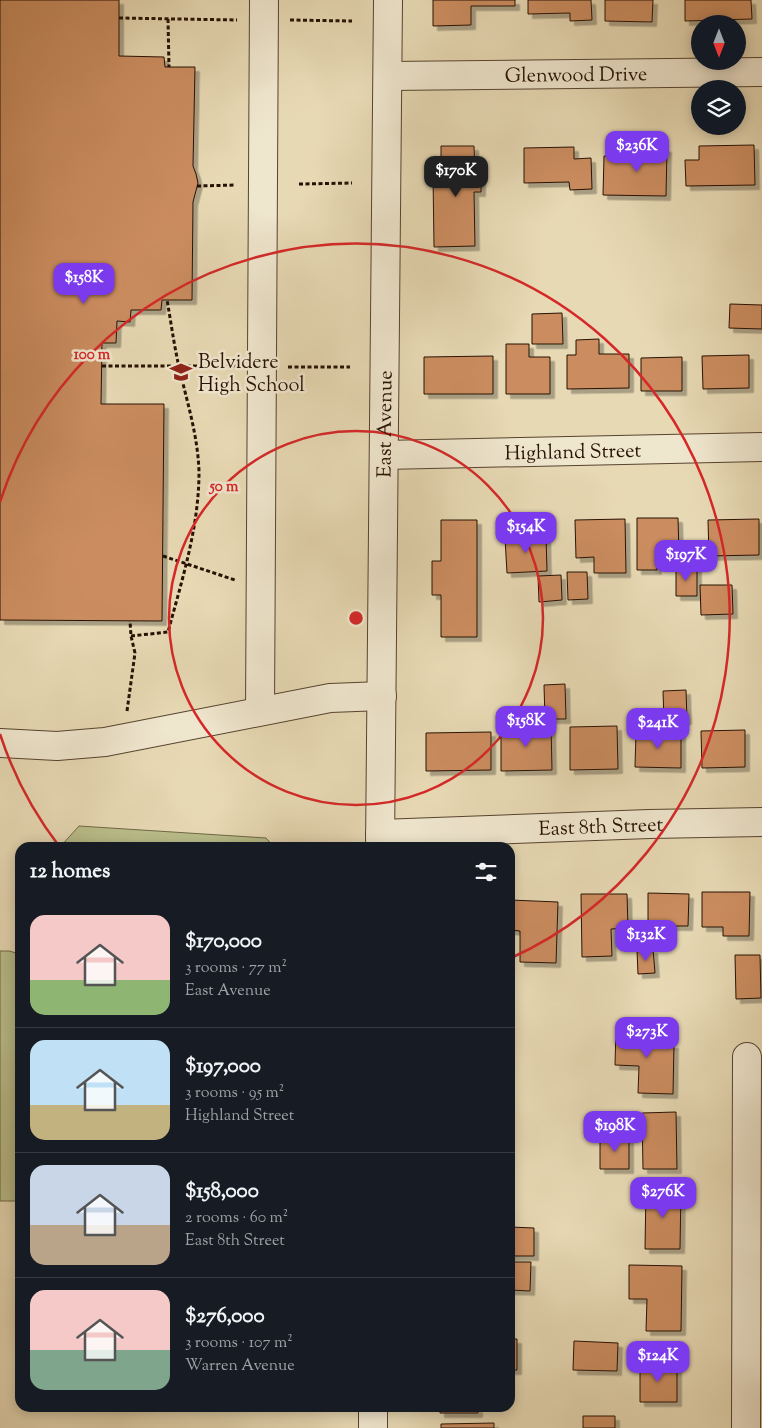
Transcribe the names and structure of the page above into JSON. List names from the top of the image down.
{
  "streets": {
    "street": [
      "Glenwood Drive",
      "East Avenue",
      "Highland Street",
      "East 8th Street"
    ]
  },
  "crossings": [
    ["Glenwood Drive", "East Avenue"],
    ["East Avenue", "Highland Street"],
    ["East Avenue", "East 8th Street"]
  ],
  "places": {
    "school or university": ["Belvidere High School"]
  },
  "north": "bottom",
  "page": {
    "price": [
      "$236K",
      "$170K",
      "$158K",
      "$154K",
      "$197K",
      "$158K",
      "$241K",
      "$132K",
      "$273K",
      "$198K",
      "$276K",
      "$124K"
    ],
    "heading": "12 homes",
    "list": [
      {
        "name": "$170,000",
        "note": "3 rooms · 77 m² · East Avenue"
      },
      {
        "name": "$197,000",
        "note": "3 rooms · 95 m² · Highland Street"
      },
      {
        "name": "$158,000",
        "note": "2 rooms · 60 m² · East 8th Street"
      },
      {
        "name": "$276,000",
        "note": "3 rooms · 107 m² · Warren Avenue"
      }
    ]
  },
  "rings": ["100 m", "50 m"]
}
